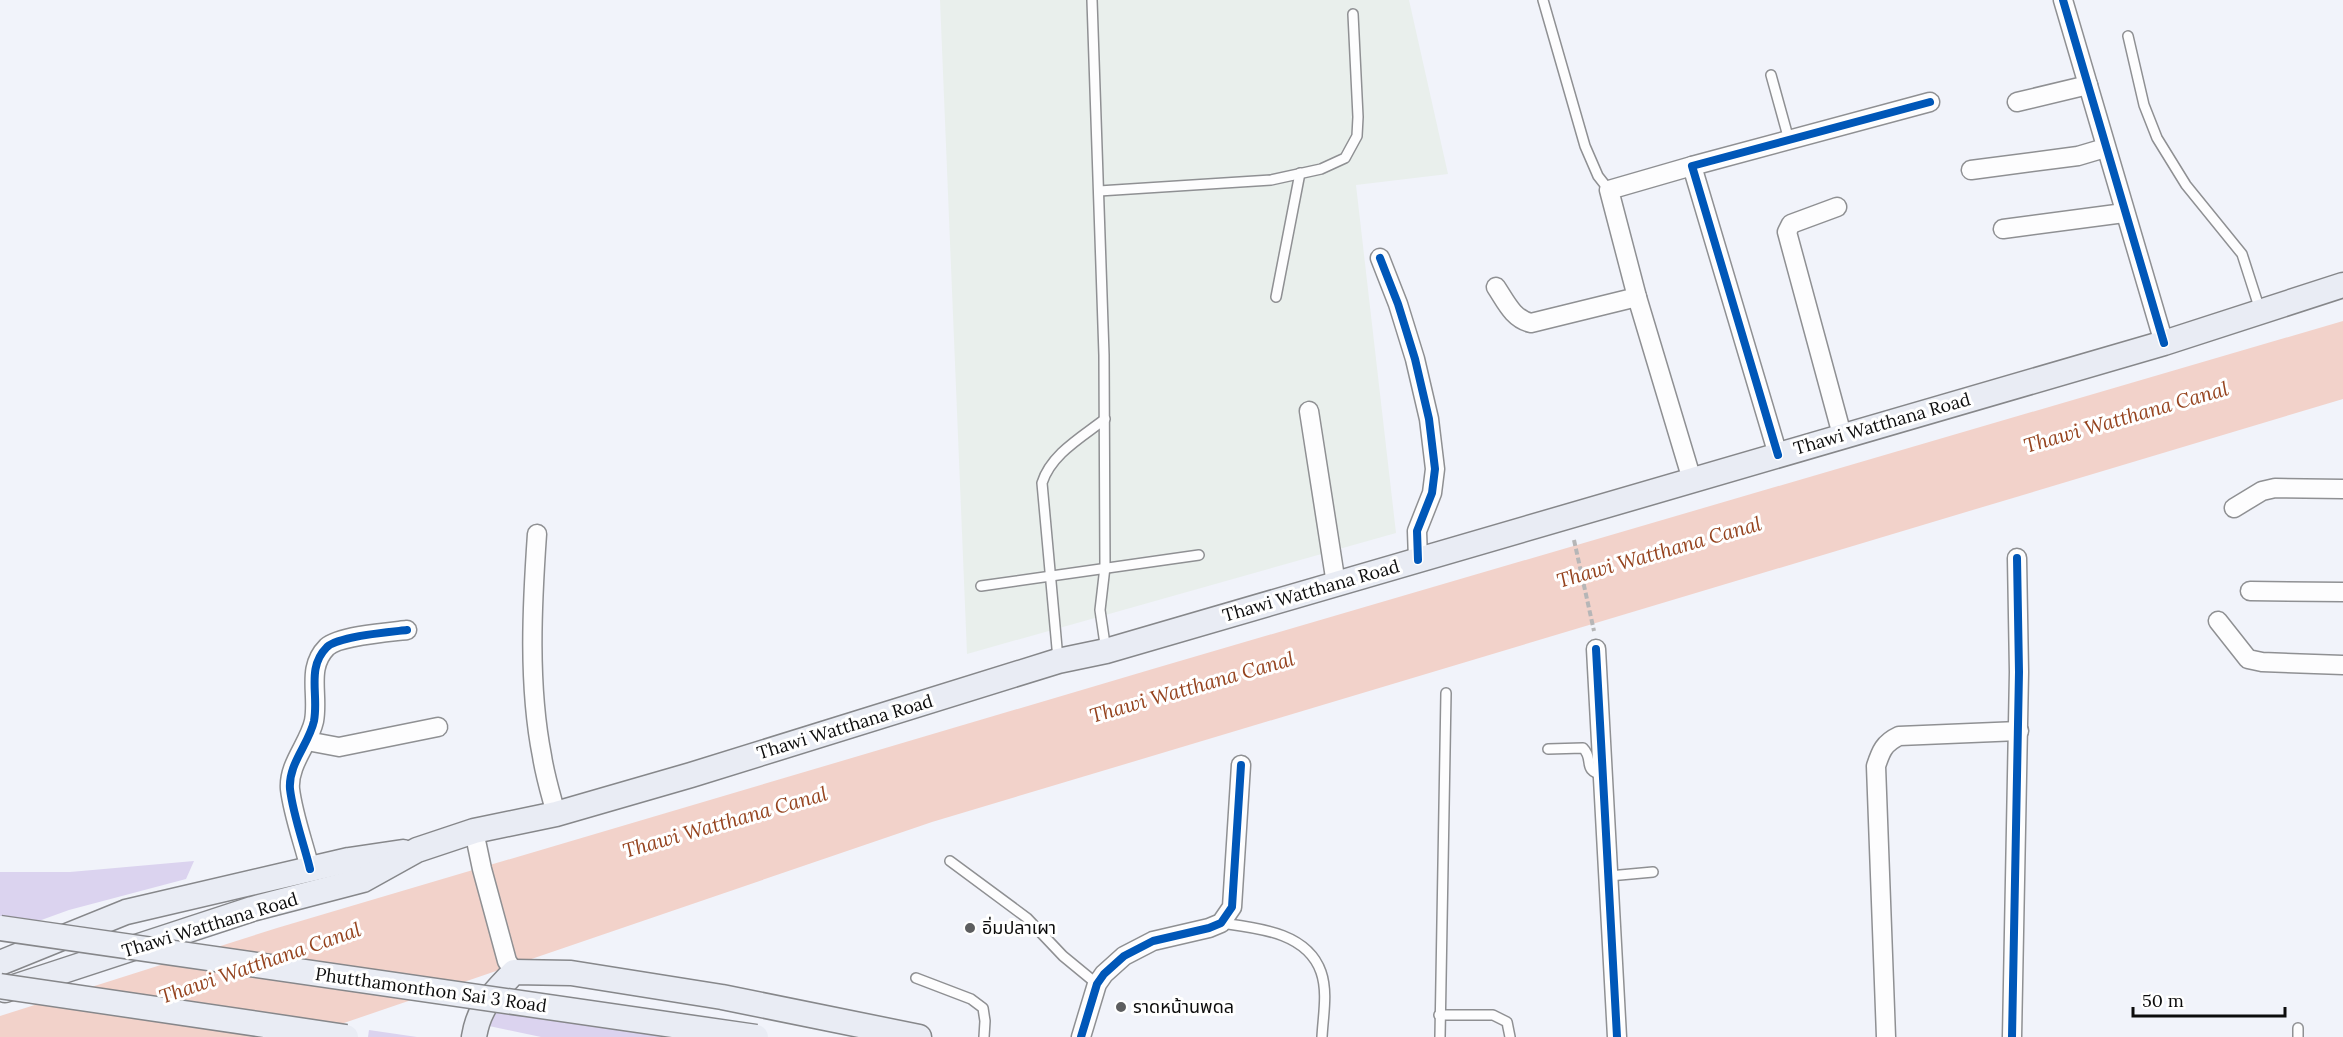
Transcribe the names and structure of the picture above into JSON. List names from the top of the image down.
{
  "streets": {
    "main road": ["Thawi Watthana Road", "Phutthamonthon Sai 3 Road"]
  },
  "water": ["Thawi Watthana Canal"],
  "places": ["อิ่มปลาเผา", "ราดหน้านพดล"],
  "scale_bar": "50 m"
}
